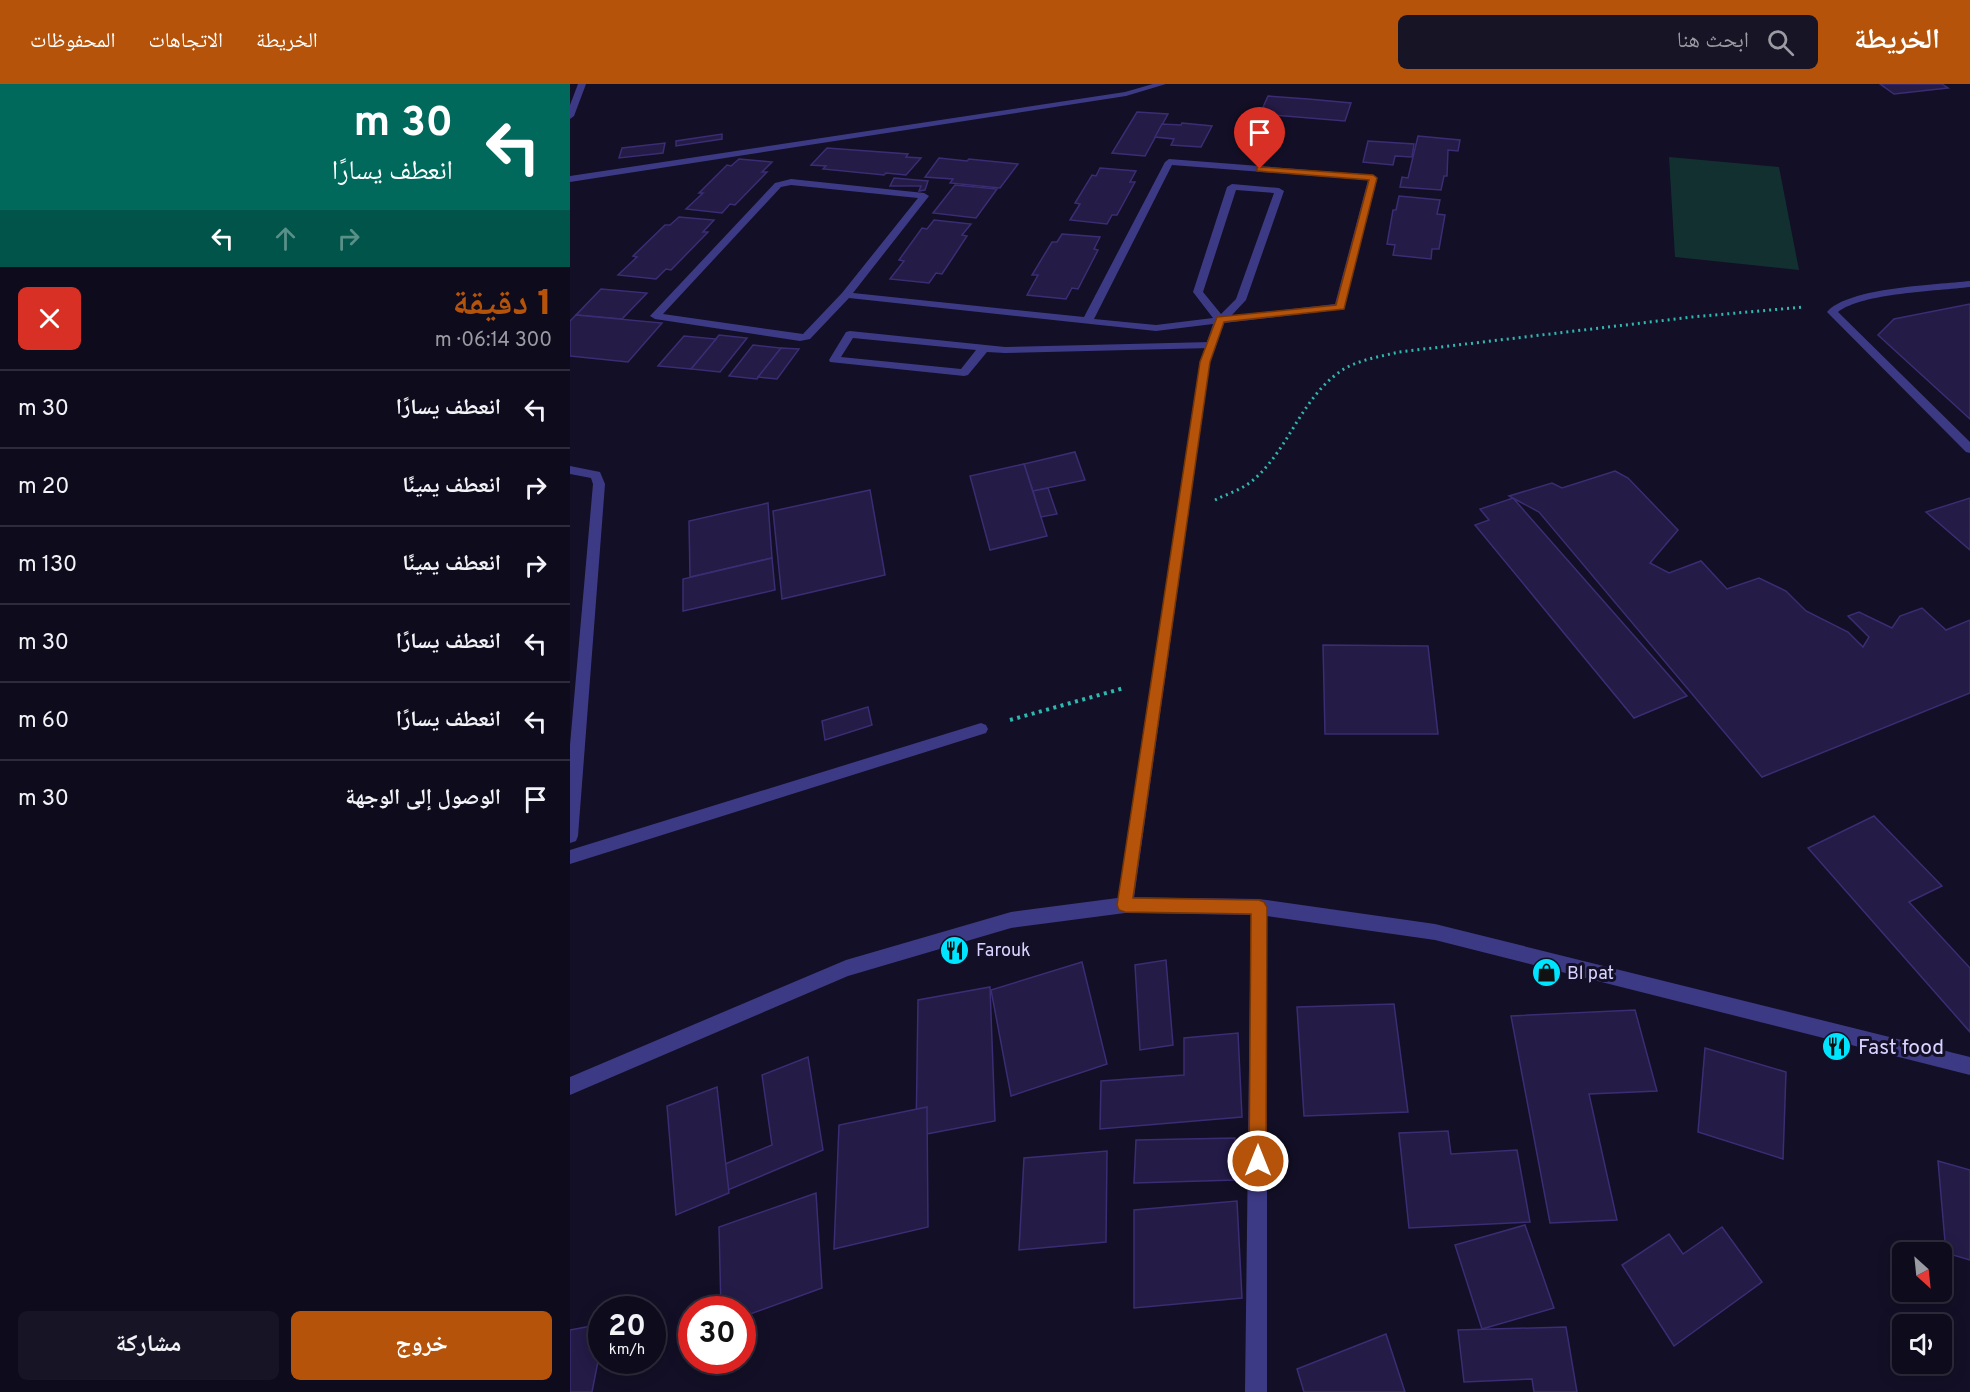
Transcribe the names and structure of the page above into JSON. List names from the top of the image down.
{
  "places": {
    "restaurant": ["Farouk", "Fast food"],
    "shop": ["Bl pat"]
  },
  "north": "bottom right",
  "page": {
    "header": "الخريطة",
    "search": "ابحث هنا",
    "nav": ["الخريطة", "الاتجاهات", "المحفوظات"],
    "turn": ["30 m", "انعطف يسارًا"],
    "heading": ["1 دقيقة", "300 m · 06:14"],
    "list": [
      {
        "name": "انعطف يسارًا",
        "value": "30 m"
      },
      {
        "name": "انعطف يمينًا",
        "value": "20 m"
      },
      {
        "name": "انعطف يمينًا",
        "value": "130 m"
      },
      {
        "name": "انعطف يسارًا",
        "value": "30 m"
      },
      {
        "name": "انعطف يسارًا",
        "value": "60 m"
      },
      {
        "name": "الوصول إلى الوجهة",
        "value": "30 m"
      }
    ],
    "speed": "20 km/h",
    "limit": "30",
    "buttons": ["خروج", "مشاركة"]
  }
}
